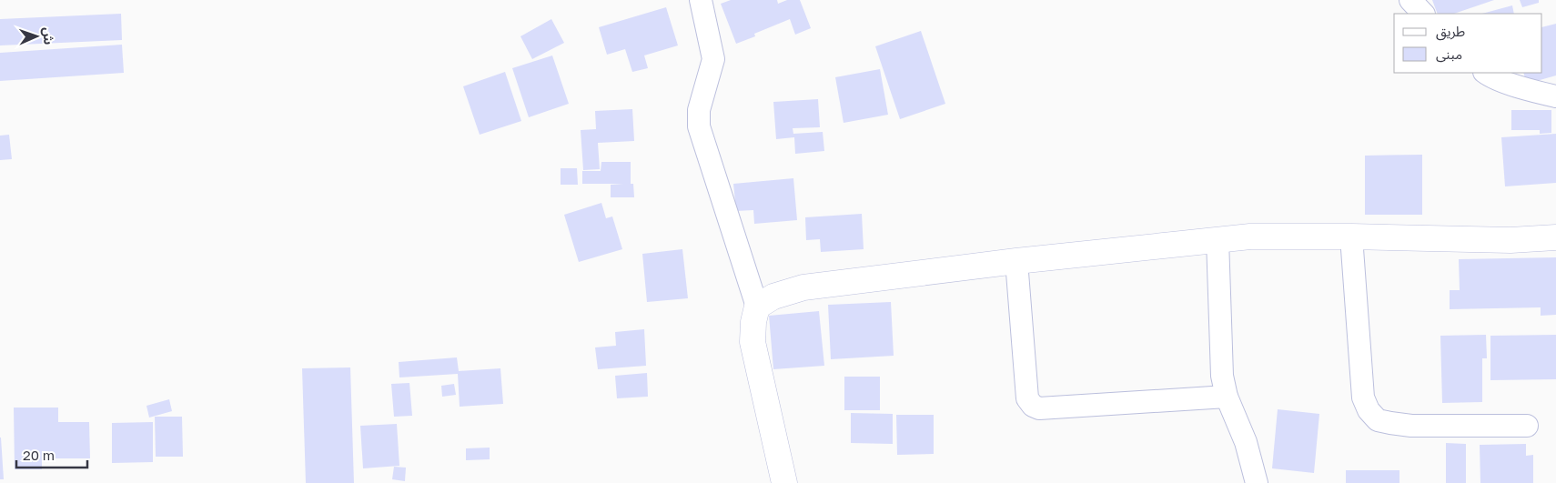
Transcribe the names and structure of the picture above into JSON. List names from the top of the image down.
{
  "legend": ["طريق", "مبنى"],
  "scale_bar": "20 m",
  "north": "right"
}
